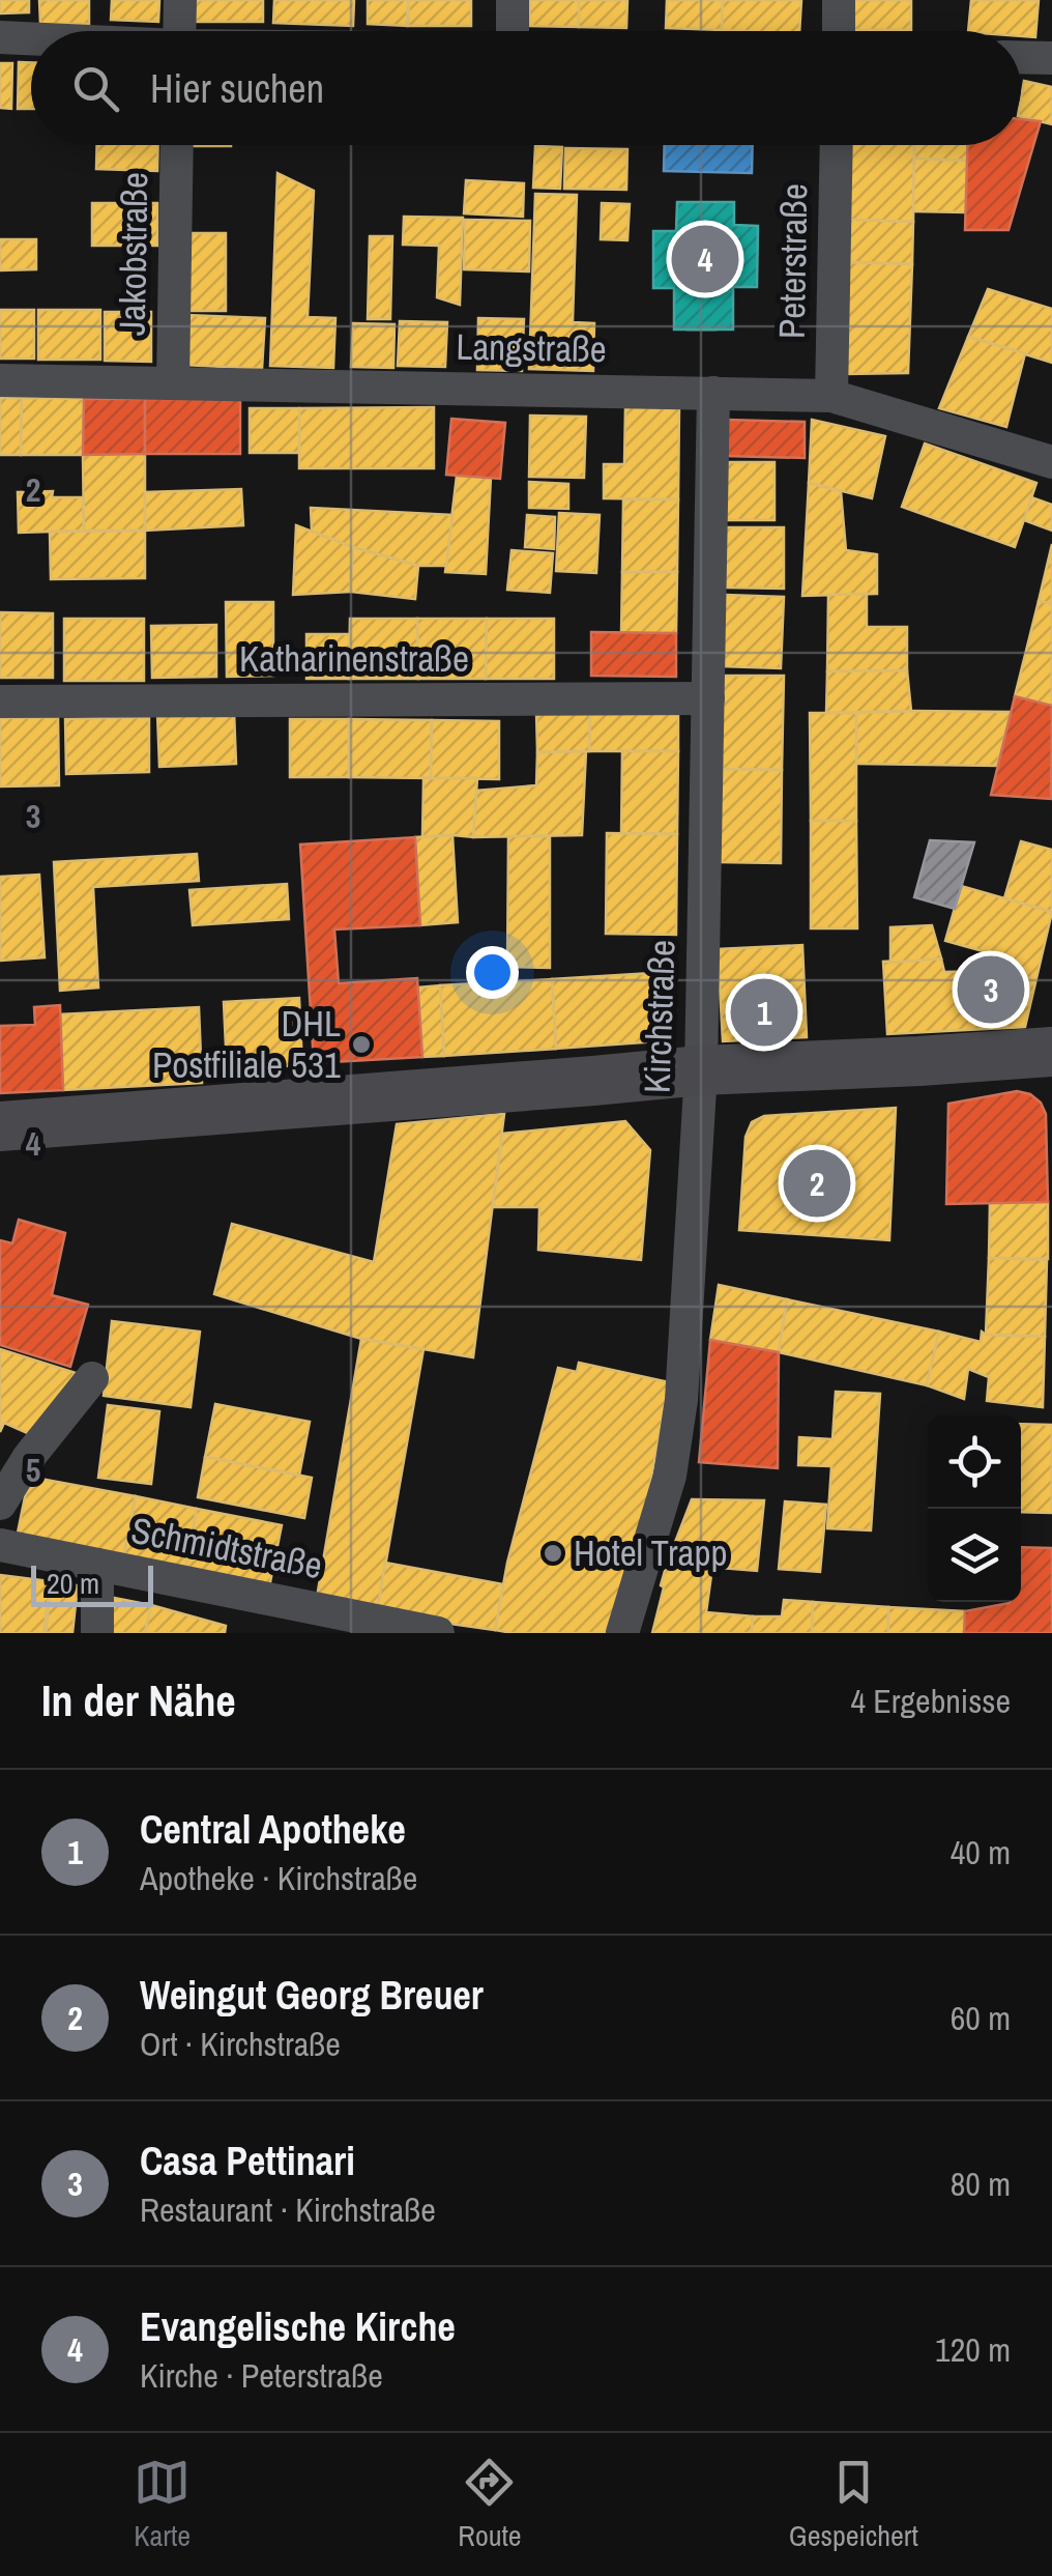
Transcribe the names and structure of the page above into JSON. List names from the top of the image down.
{
  "streets": {
    "street": [
      "Jakobstraße",
      "Peterstraße",
      "Langstraße",
      "Katharinenstraße",
      "Kirchstraße",
      "Schmidtstraße"
    ]
  },
  "crossings": [
    ["Jakobstraße", "Langstraße"],
    ["Peterstraße", "Langstraße"],
    ["Langstraße", "Kirchstraße"],
    ["Katharinenstraße", "Kirchstraße"]
  ],
  "places": ["DHL Postfiliale 531", "Hotel Trapp"],
  "scale_bar": "20 m",
  "page": {
    "search": "Hier suchen",
    "pins": [
      "4",
      "3",
      "1",
      "2"
    ],
    "scale": "20 m",
    "heading": ["In der Nähe", "4 Ergebnisse"],
    "list": [
      {
        "mark": "1",
        "name": "Central Apotheke",
        "note": "Apotheke · Kirchstraße",
        "value": "40 m"
      },
      {
        "mark": "2",
        "name": "Weingut Georg Breuer",
        "note": "Ort · Kirchstraße",
        "value": "60 m"
      },
      {
        "mark": "3",
        "name": "Casa Pettinari",
        "note": "Restaurant · Kirchstraße",
        "value": "80 m"
      },
      {
        "mark": "4",
        "name": "Evangelische Kirche",
        "note": "Kirche · Peterstraße",
        "value": "120 m"
      }
    ],
    "nav": ["Karte", "Route", "Gespeichert"]
  },
  "grid": {
    "rows": [
      "2",
      "3",
      "4",
      "5"
    ]
  }
}
